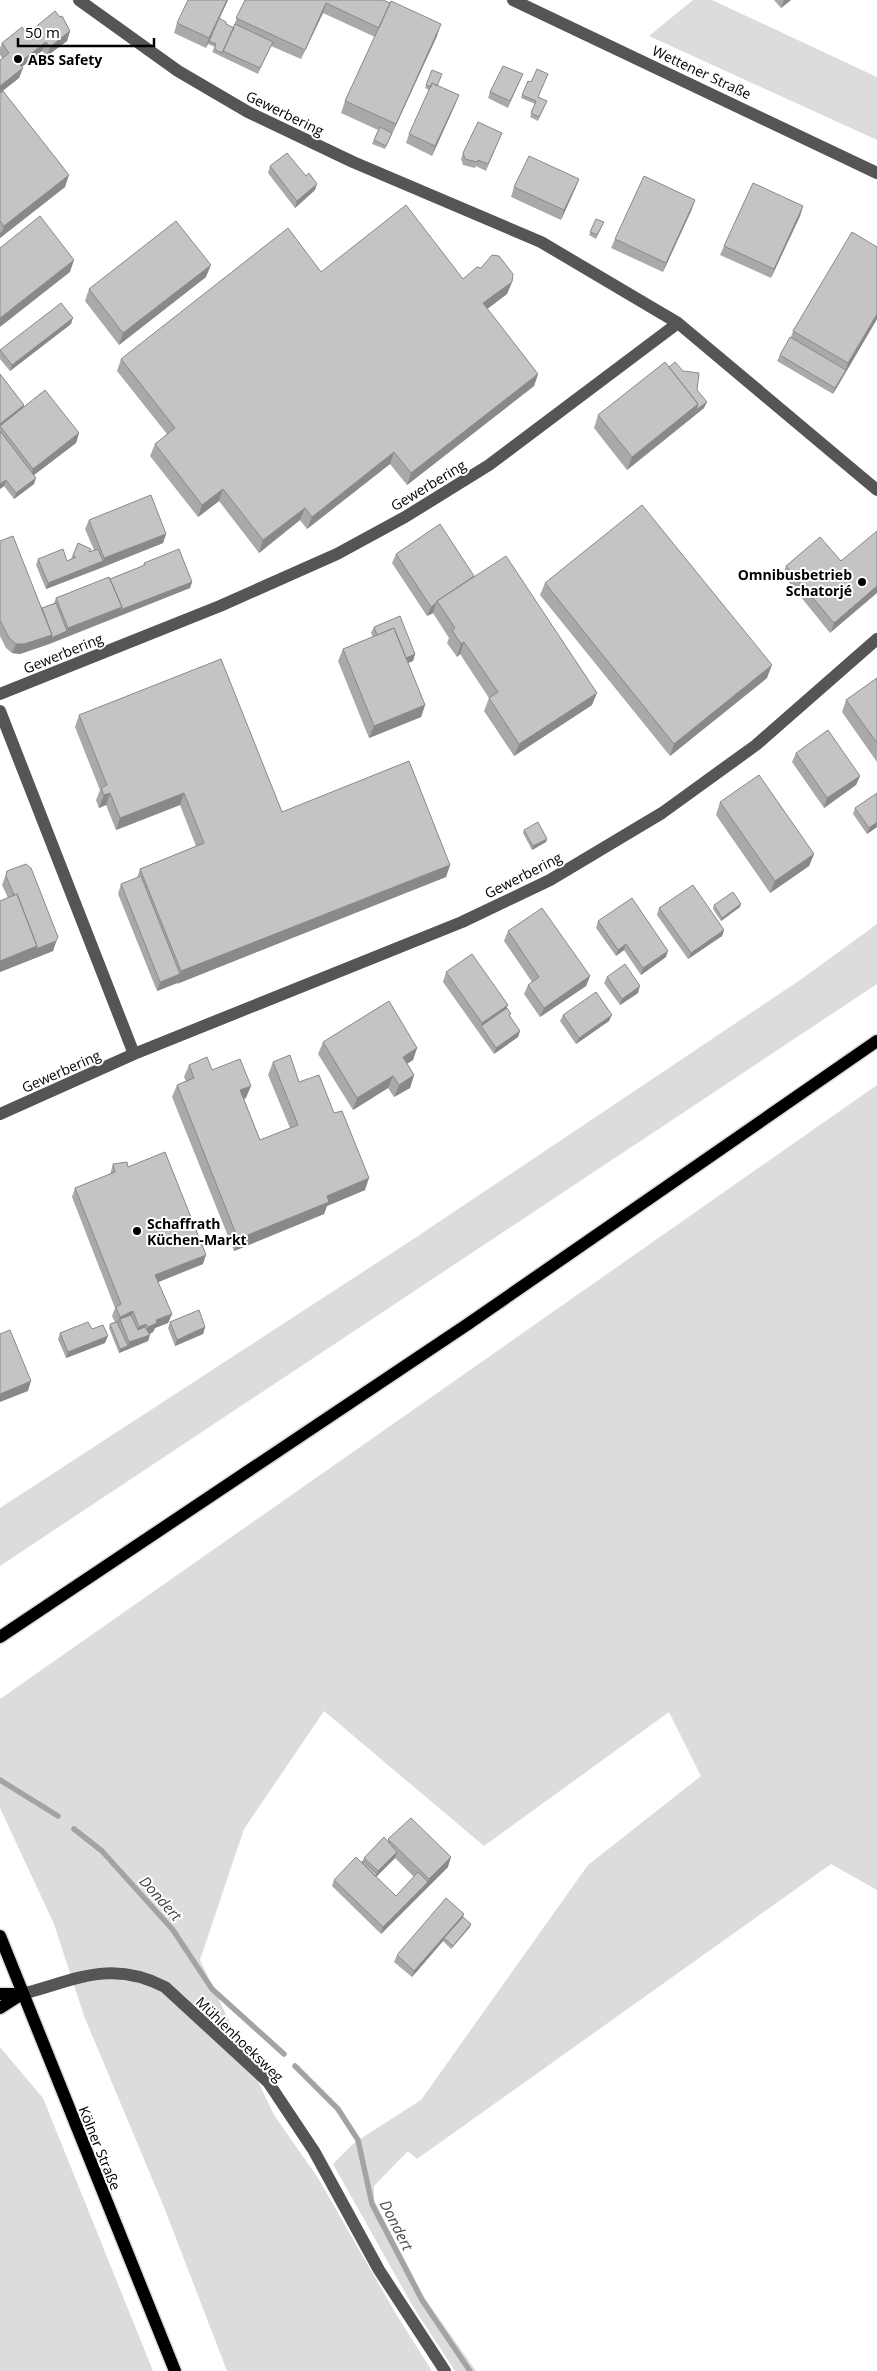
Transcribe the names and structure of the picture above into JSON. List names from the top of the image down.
{
  "streets": {
    "main road": ["Kölner Straße"],
    "street": ["Wettener Straße", "Gewerbering", "Mühlenhoeksweg"]
  },
  "crossings": [
    ["Mühlenhoeksweg", "Kölner Straße"]
  ],
  "water": ["Dondert"],
  "places": ["ABS Safety", "Omnibusbetrieb Schatorjé", "Schaffrath Küchen-Markt"],
  "scale_bar": "50 m"
}
